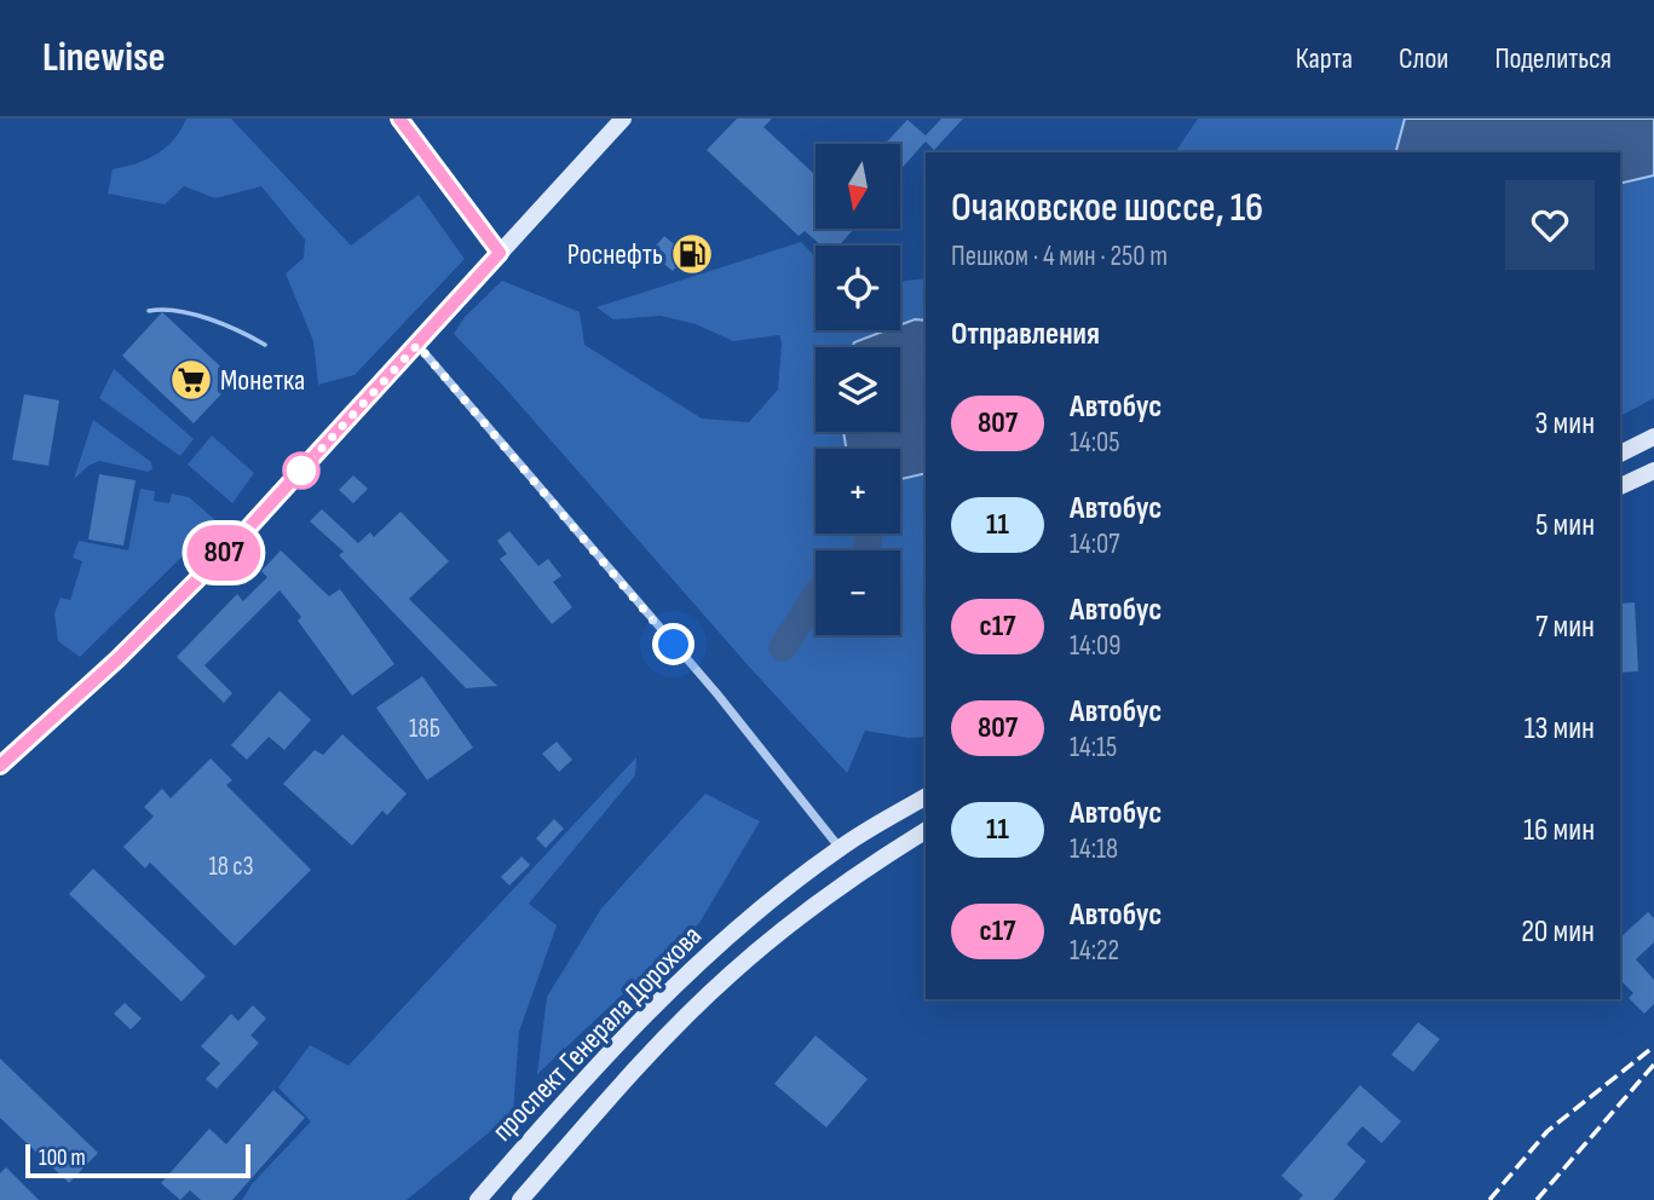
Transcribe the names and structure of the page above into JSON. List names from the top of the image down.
{
  "streets": {
    "main road": ["проспект Генерала Дорохова"]
  },
  "places": {
    "fuel station": ["Роснефть"],
    "supermarket": ["Монетка"]
  },
  "lines": ["bus line 807"],
  "house_numbers": ["18Б", "18 с3"],
  "scale_bar": "100 m",
  "north": "bottom",
  "page": {
    "header": "Linewise",
    "nav": ["Карта", "Слои", "Поделиться"],
    "on_map": "807",
    "map_buttons": ["+", "−"],
    "heading": [
      ["Очаковское шоссе, 16", "Пешком · 4 мин · 250 m"],
      "Отправления"
    ],
    "list": [
      {
        "mark": "807",
        "name": "Автобус",
        "note": "14:05",
        "value": "3 мин"
      },
      {
        "mark": "11",
        "name": "Автобус",
        "note": "14:07",
        "value": "5 мин"
      },
      {
        "mark": "с17",
        "name": "Автобус",
        "note": "14:09",
        "value": "7 мин"
      },
      {
        "mark": "807",
        "name": "Автобус",
        "note": "14:15",
        "value": "13 мин"
      },
      {
        "mark": "11",
        "name": "Автобус",
        "note": "14:18",
        "value": "16 мин"
      },
      {
        "mark": "с17",
        "name": "Автобус",
        "note": "14:22",
        "value": "20 мин"
      }
    ],
    "scale": "100 m"
  }
}
